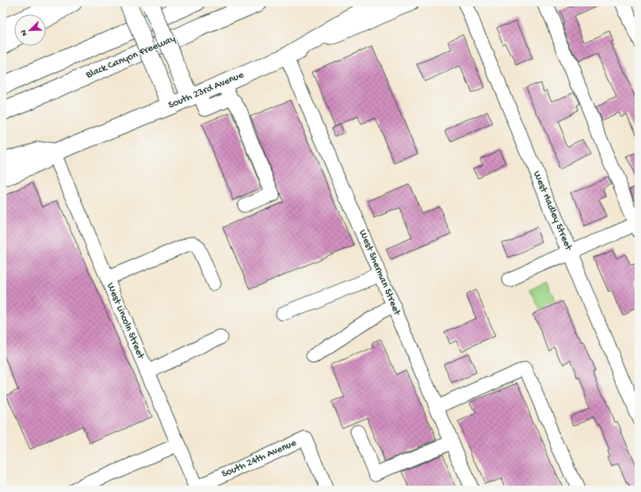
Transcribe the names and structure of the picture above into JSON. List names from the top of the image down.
{
  "streets": {
    "highway": ["Black Canyon Freeway"],
    "main road": ["South 23rd Avenue"],
    "street": [
      "West Hadley Street",
      "West Sherman Street",
      "West Lincoln Street",
      "South 24th Avenue"
    ]
  },
  "crossings": [
    ["South 23rd Avenue", "West Sherman Street"],
    ["South 23rd Avenue", "West Lincoln Street"],
    ["West Lincoln Street", "South 24th Avenue"]
  ],
  "north": "bottom left"
}
